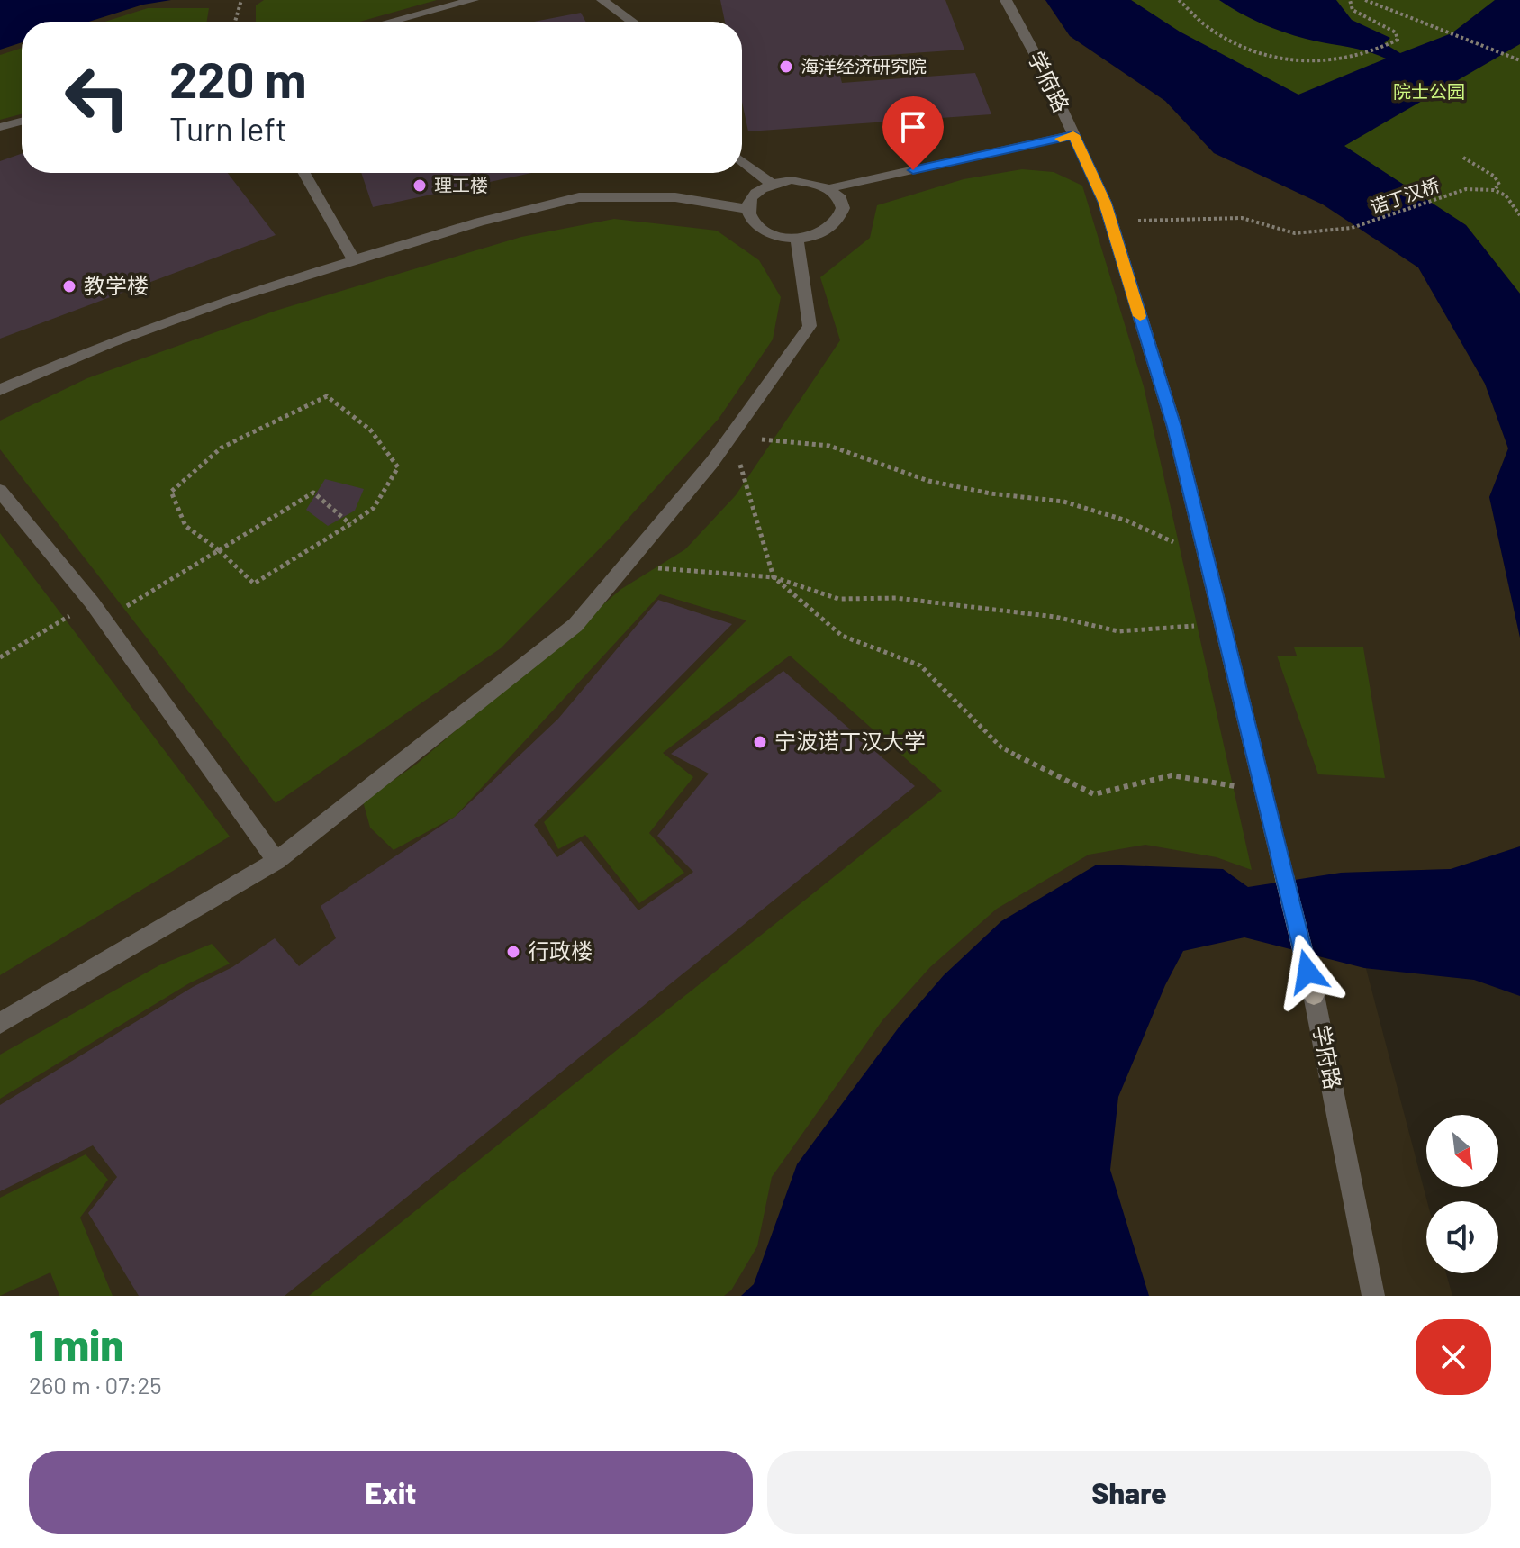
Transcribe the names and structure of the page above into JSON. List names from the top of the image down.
{
  "streets": {
    "main road": ["学府路"],
    "path": ["诺丁汉桥"]
  },
  "crossings": [
    ["学府路", "诺丁汉桥"]
  ],
  "parks": ["院士公园"],
  "places": [
    "海洋经济研究院",
    "理工楼",
    "教学楼",
    "宁波诺丁汉大学",
    "行政楼"
  ],
  "north": "bottom right",
  "page": {
    "turn": ["220 m", "Turn left"],
    "heading": ["1 min", "260 m · 07:25"],
    "buttons": ["Exit", "Share"]
  }
}
